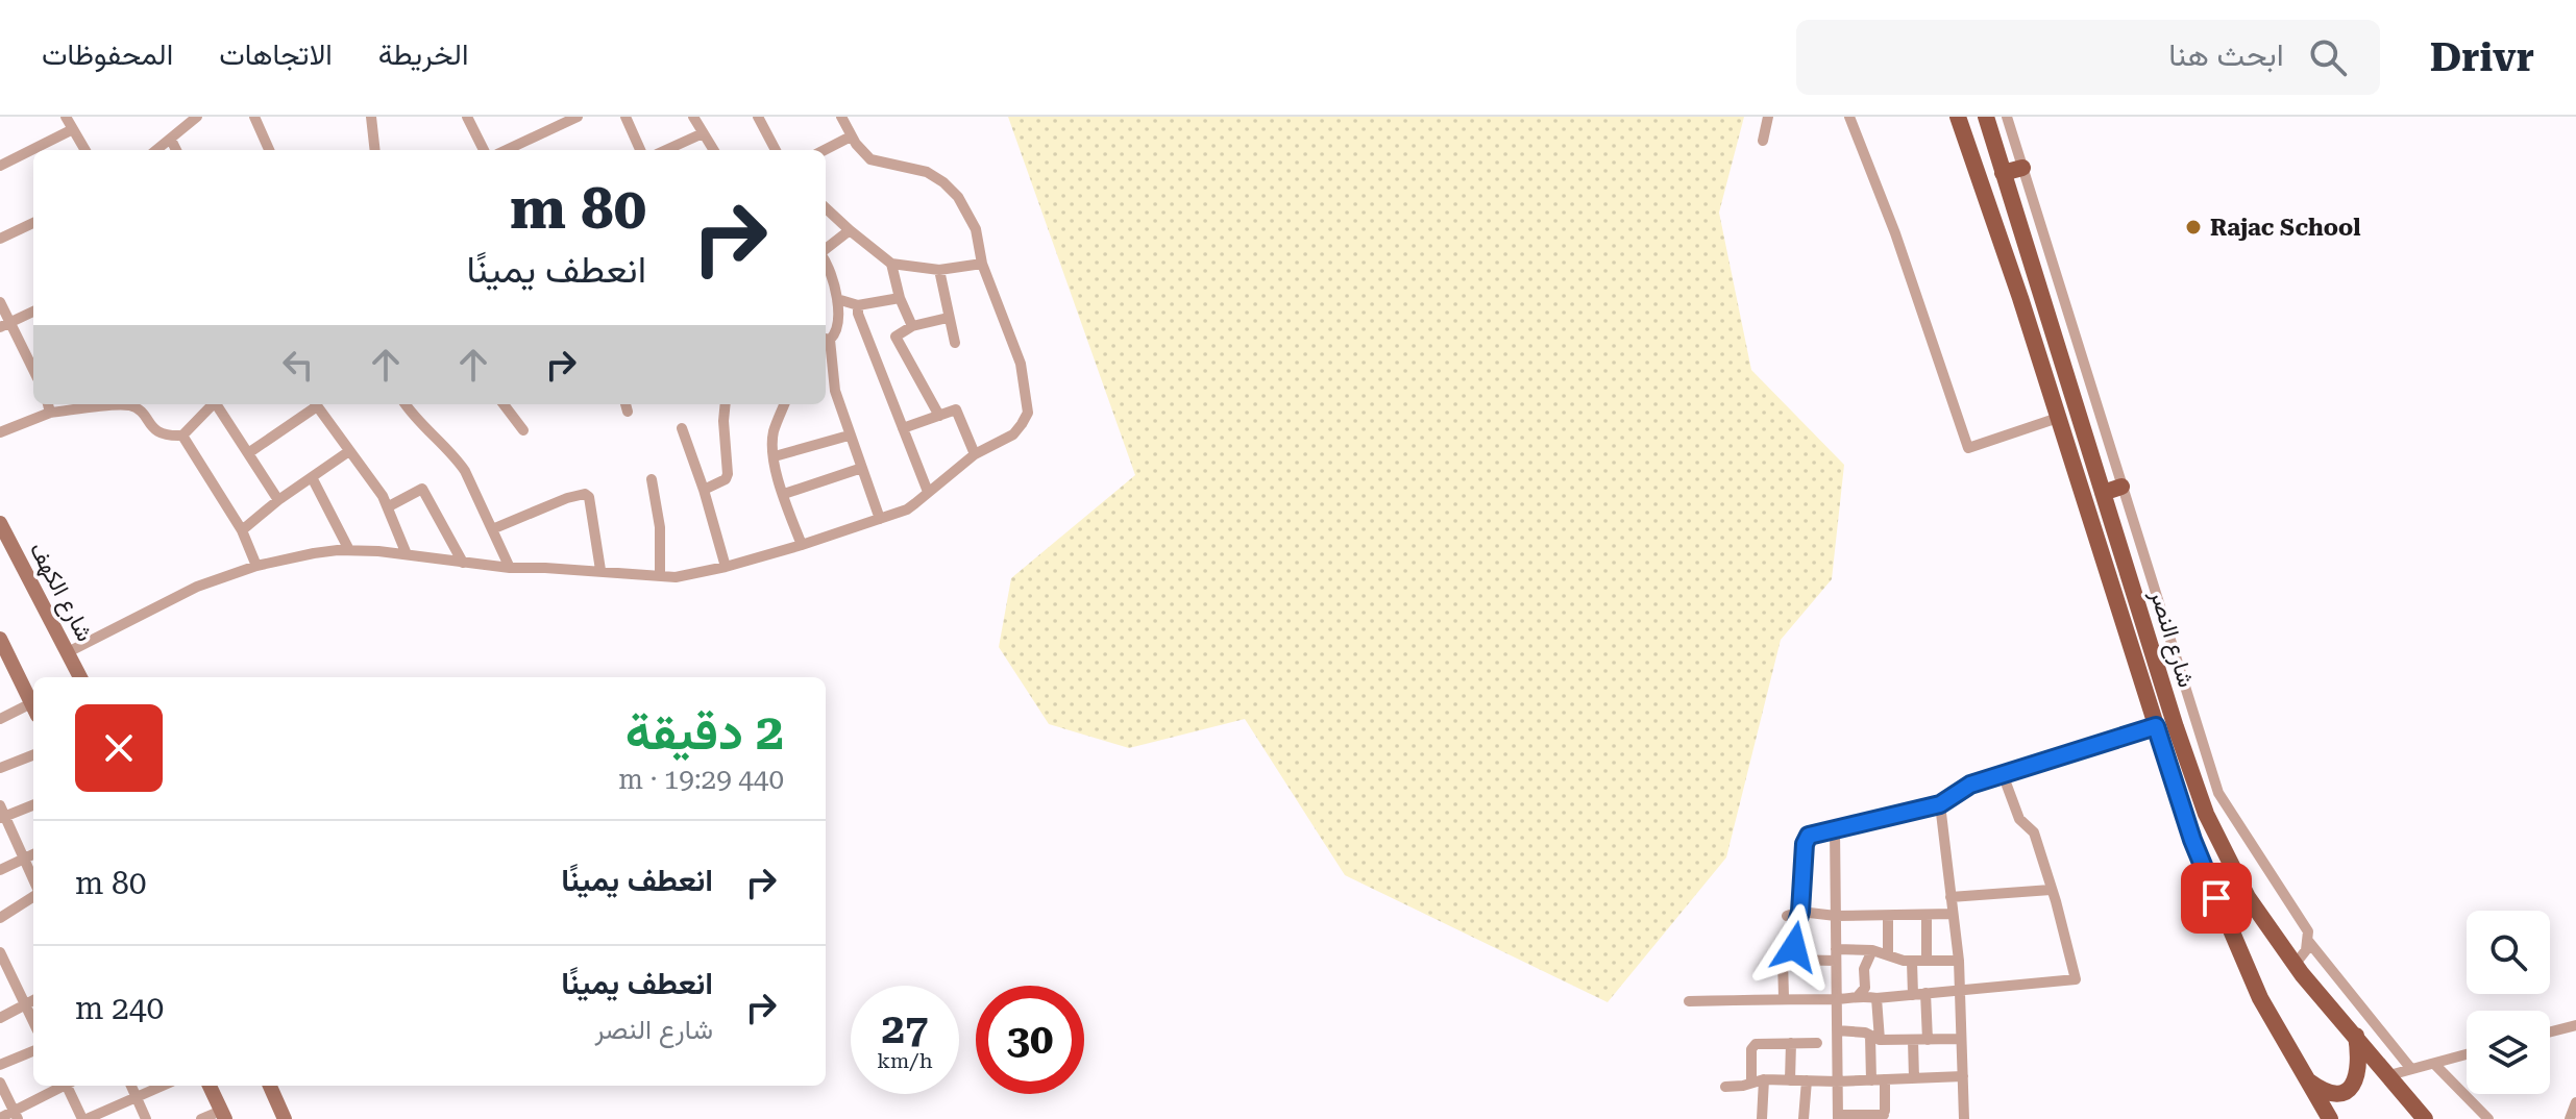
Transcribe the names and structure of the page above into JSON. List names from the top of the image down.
{
  "streets": {
    "main road": ["شارع الكهف", "شارع النصر"]
  },
  "places": ["Rajac School"],
  "page": {
    "header": "Drivr",
    "search": "ابحث هنا",
    "nav": ["الخريطة", "الاتجاهات", "المحفوظات"],
    "turn": ["80 m", "انعطف يمينًا"],
    "heading": ["2 دقيقة", "440 m · 19:29"],
    "list": [
      {
        "name": "انعطف يمينًا",
        "value": "80 m"
      },
      {
        "name": "انعطف يمينًا",
        "note": "شارع النصر",
        "value": "240 m"
      }
    ],
    "speed": "27 km/h",
    "limit": "30"
  }
}
